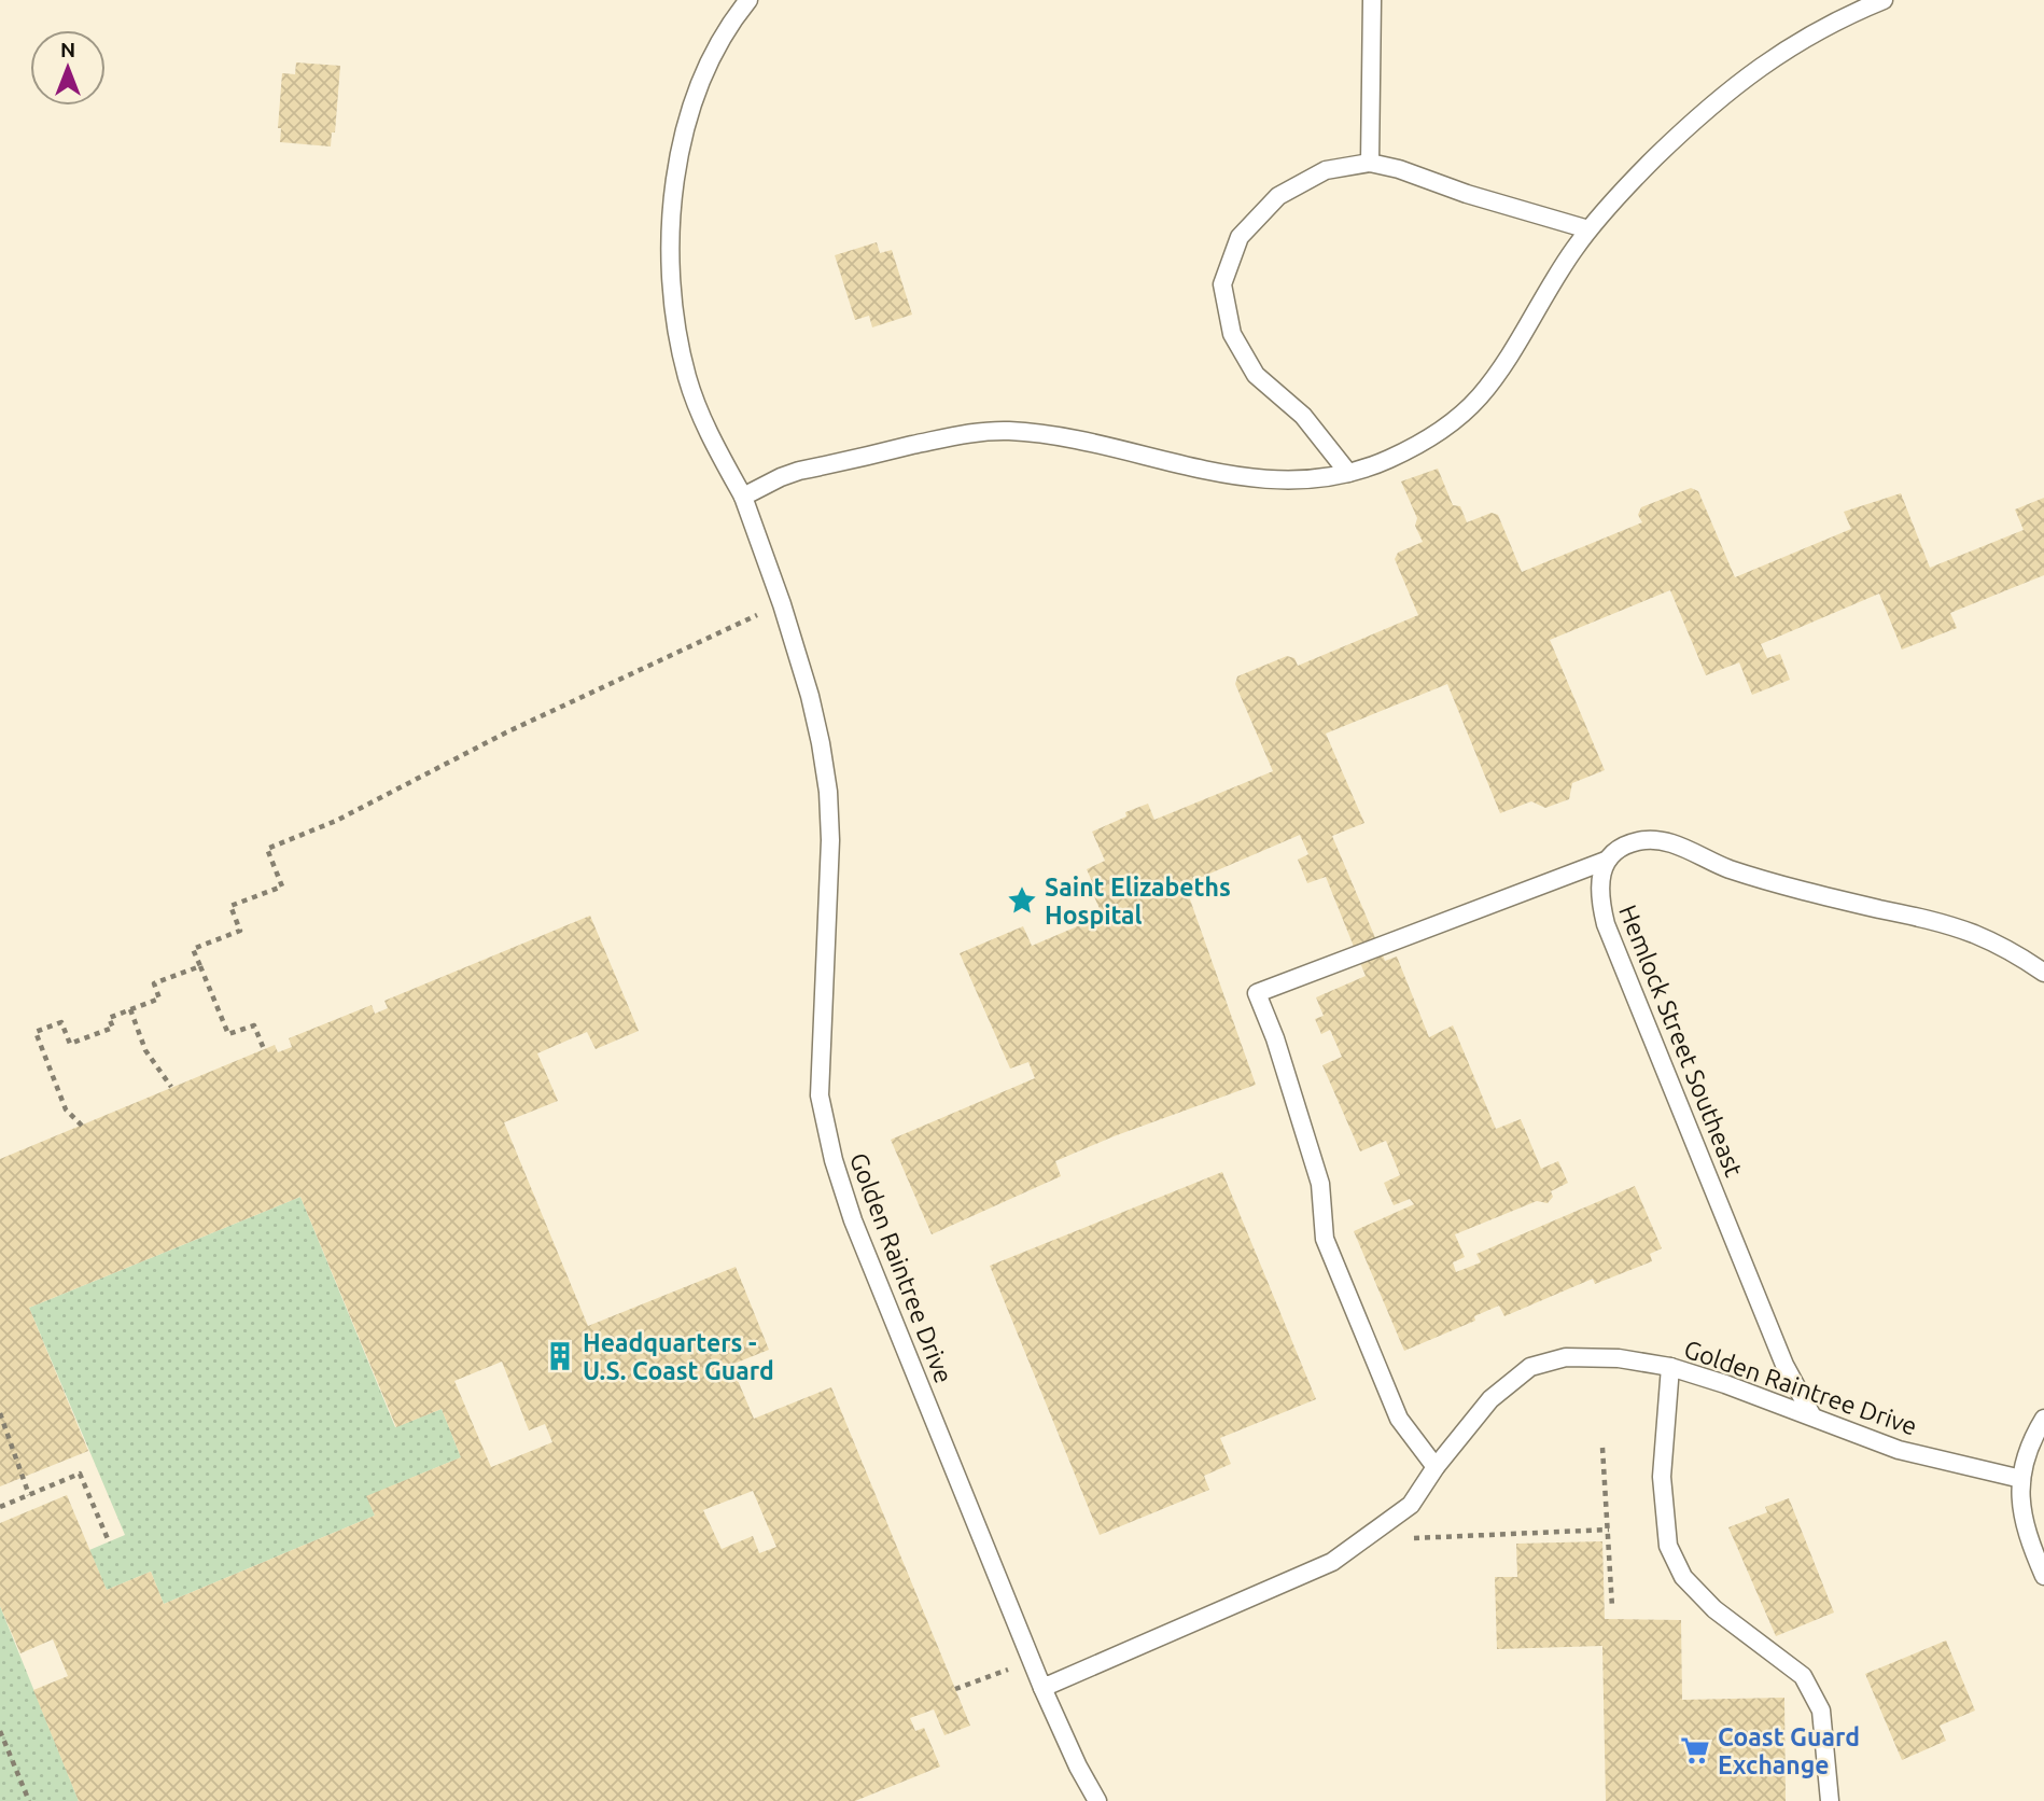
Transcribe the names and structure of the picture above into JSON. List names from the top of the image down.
{
  "streets": {
    "lane": ["Hemlock Street Southeast", "Golden Raintree Drive"]
  },
  "crossings": [
    ["Hemlock Street Southeast", "Golden Raintree Drive"]
  ],
  "places": {
    "place": ["Saint Elizabeths Hospital"],
    "building": ["Headquarters - U.S. Coast Guard"],
    "supermarket": ["Coast Guard Exchange"]
  },
  "north": "top"
}
